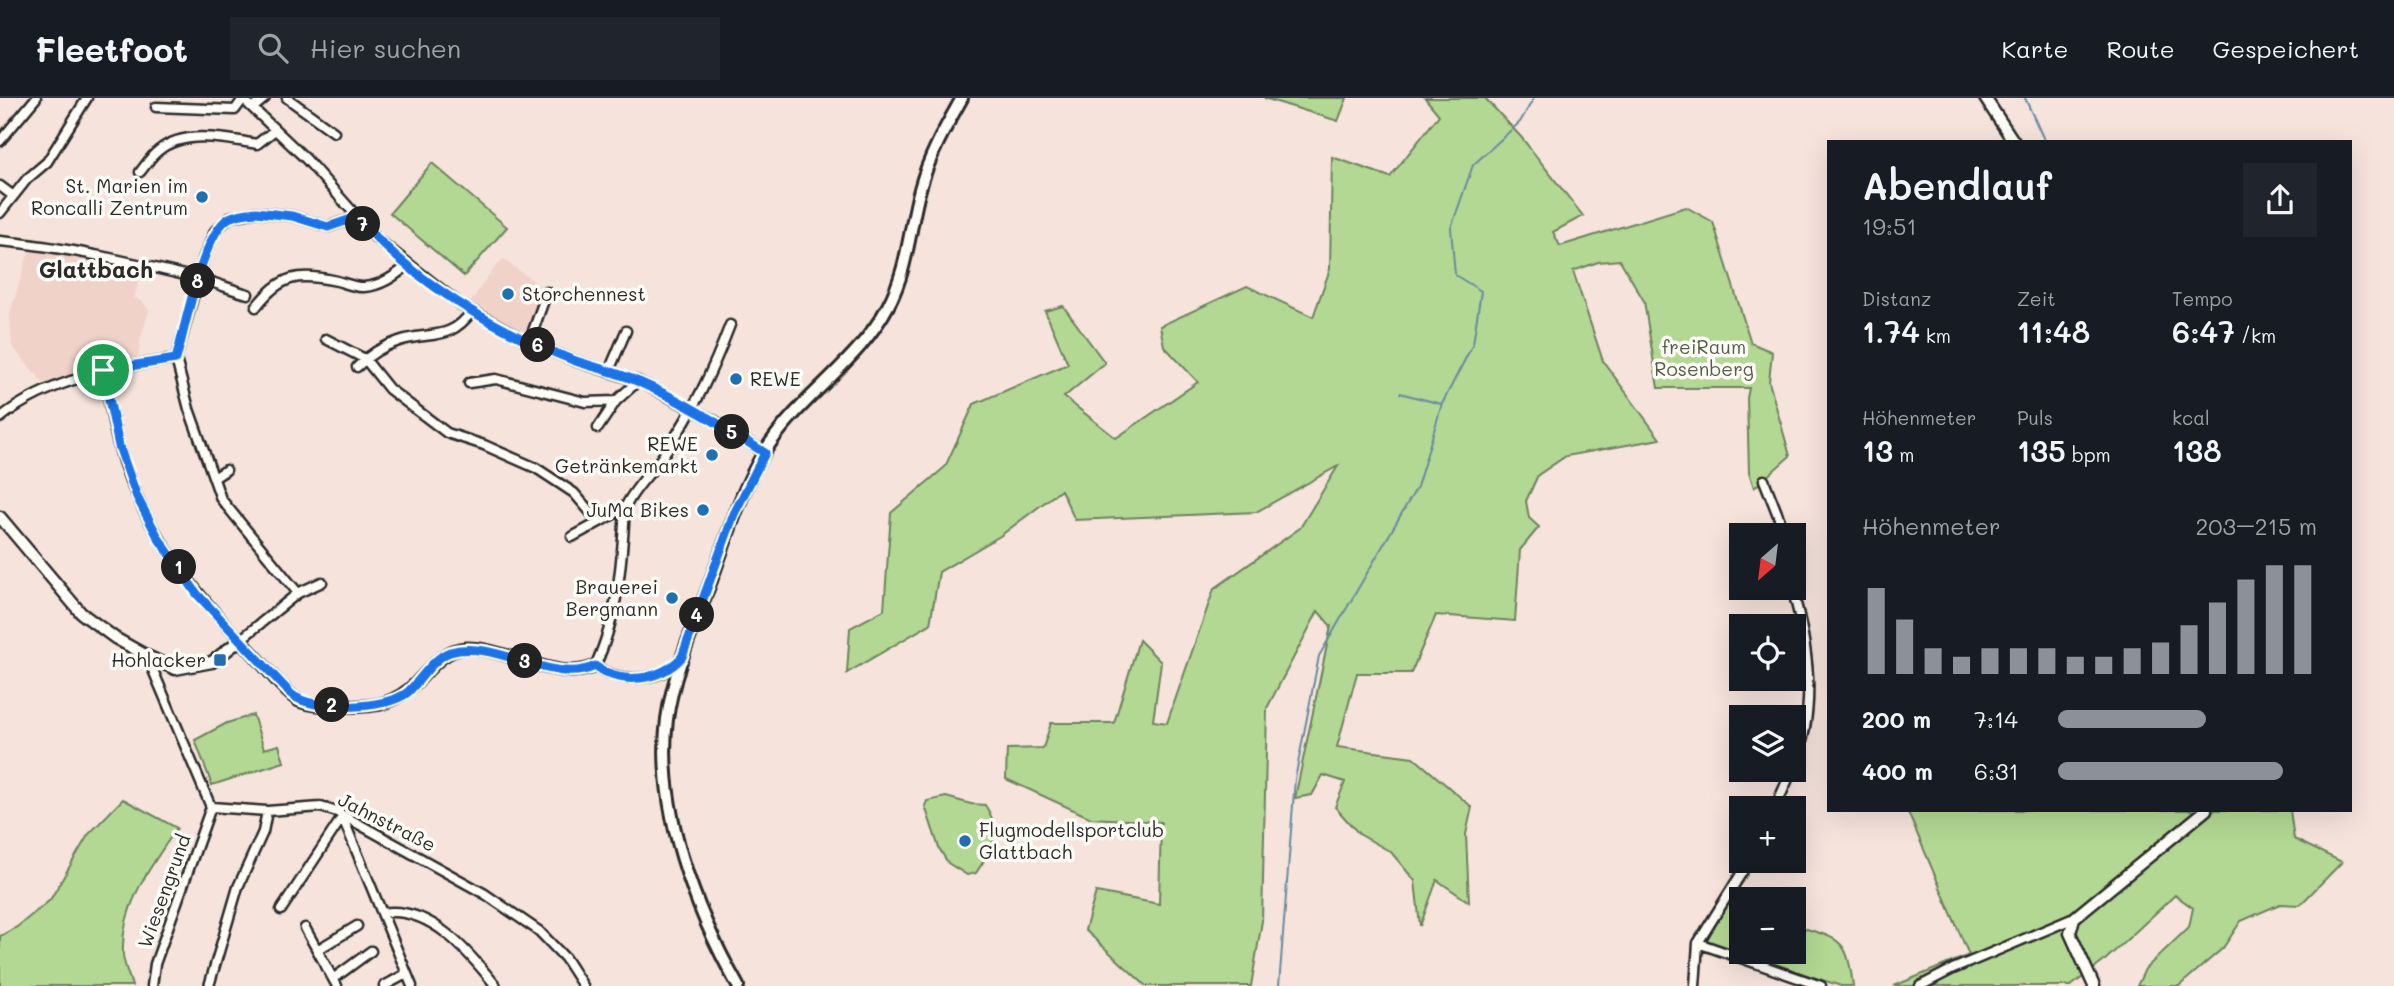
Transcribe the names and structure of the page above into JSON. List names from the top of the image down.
{
  "streets": {
    "street": ["Jahnstraße", "Wiesengrund"]
  },
  "crossings": [
    ["Jahnstraße", "Wiesengrund"]
  ],
  "districts": ["Glattbach"],
  "parks": ["freiRaum Rosenberg"],
  "places": {
    "other": [
      "St. Marien im Roncalli Zentrum",
      "Storchennest",
      "REWE",
      "REWE Getränkemarkt",
      "JuMa Bikes",
      "Brauerei Bergmann",
      "Flugmodellsportclub Glattbach"
    ],
    "transit": ["Hohlacker"]
  },
  "north": "bottom left",
  "page": {
    "header": "Fleetfoot",
    "search": "Hier suchen",
    "nav": ["Karte", "Route", "Gespeichert"],
    "heading": ["Abendlauf", "19:51"],
    "pins": [
      "7",
      "8",
      "6",
      "5",
      "1",
      "4",
      "3",
      "2"
    ],
    "stats": [
      ["Distanz", "1.74 km"],
      ["Zeit", "11:48"],
      ["Tempo", "6:47 /km"],
      ["Höhenmeter", "13 m"],
      ["Puls", "135 bpm"],
      ["kcal", "138"]
    ],
    "chart": ["Höhenmeter", "203–215 m"],
    "map_buttons": ["+", "−"],
    "list": [
      {
        "name": "200 m",
        "note": "7:14"
      },
      {
        "name": "400 m",
        "note": "6:31"
      }
    ]
  }
}
